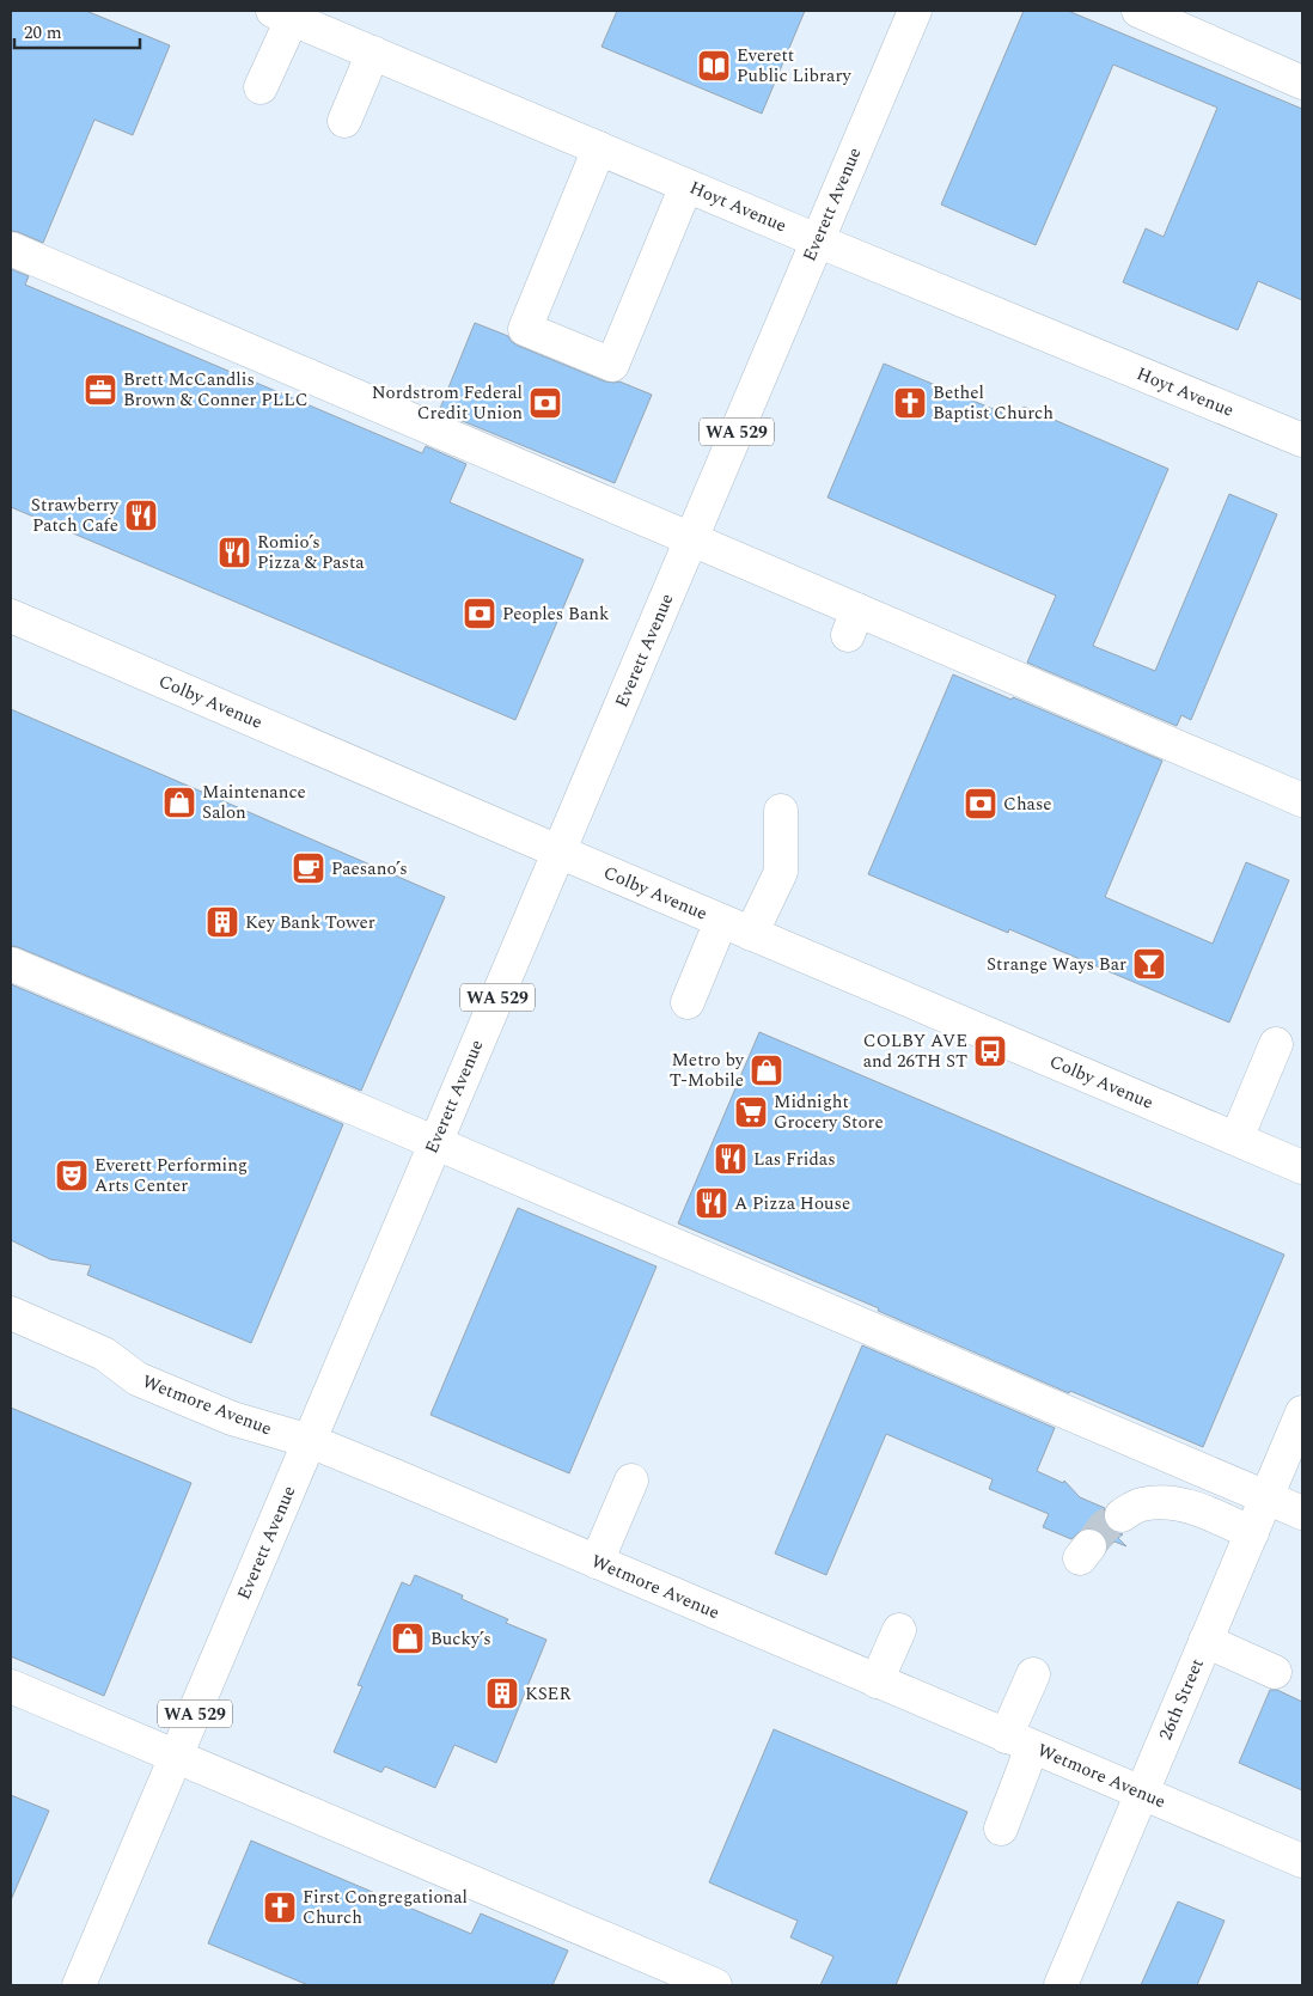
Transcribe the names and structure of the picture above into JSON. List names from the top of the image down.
{
  "streets": {
    "main road": [
      "Everett Avenue",
      "Hoyt Avenue",
      "WA 529",
      "Colby Avenue",
      "Wetmore Avenue",
      "26th Street"
    ]
  },
  "crossings": [
    ["Everett Avenue", "Hoyt Avenue"],
    ["Everett Avenue", "Colby Avenue"],
    ["Everett Avenue", "Wetmore Avenue"],
    ["Wetmore Avenue", "26th Street"]
  ],
  "places": {
    "library": ["Everett Public Library"],
    "office": ["Brett McCandlis Brown & Conner PLLC"],
    "bank": ["Nordstrom Federal Credit Union", "Peoples Bank", "Chase"],
    "church": ["Bethel Baptist Church", "First Congregational Church"],
    "restaurant": [
      "Strawberry Patch Cafe",
      "Romio’s Pizza & Pasta",
      "Las Fridas",
      "A Pizza House"
    ],
    "shop": ["Maintenance Salon", "Metro by T-Mobile", "Bucky’s"],
    "cafe": ["Paesano’s"],
    "building": ["Key Bank Tower", "KSER"],
    "bar": ["Strange Ways Bar"],
    "bus stop": ["COLBY AVE and 26TH ST"],
    "supermarket": ["Midnight Grocery Store"],
    "theatre": ["Everett Performing Arts Center"]
  },
  "scale_bar": "20 m"
}
